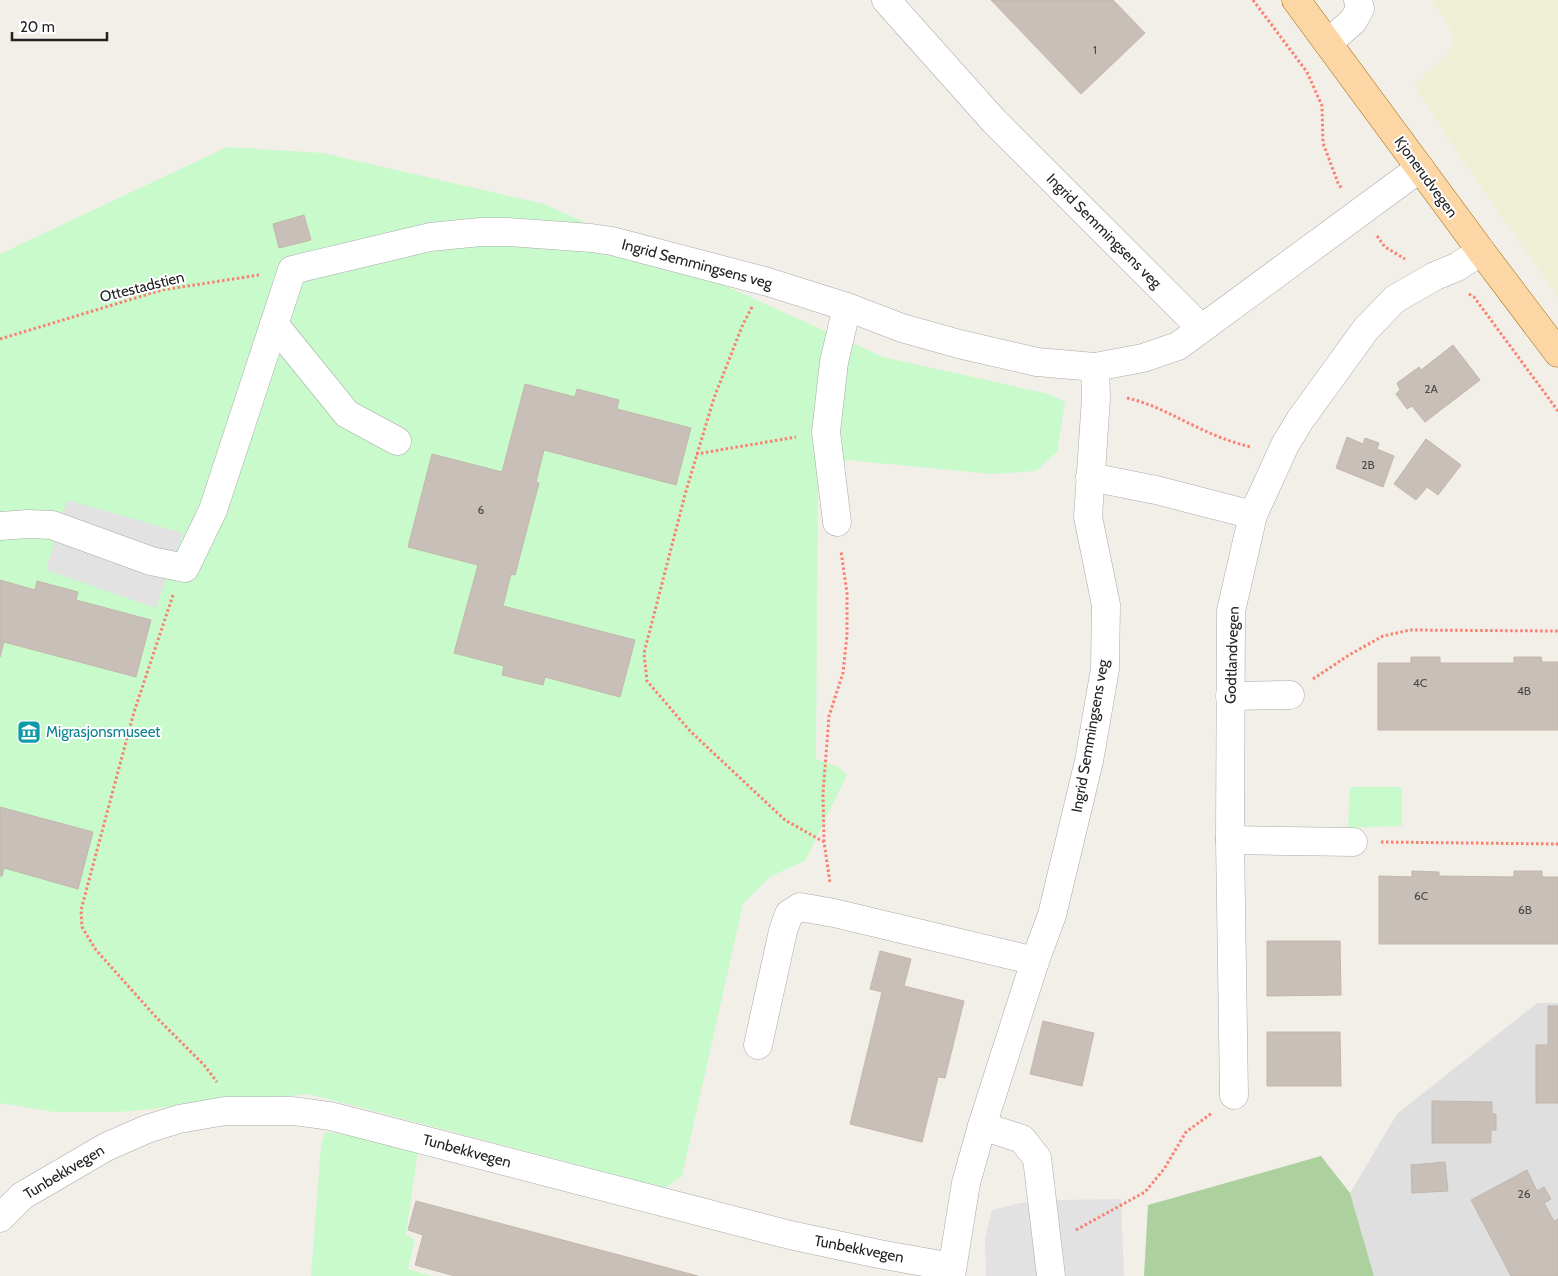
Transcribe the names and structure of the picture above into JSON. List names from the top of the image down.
{
  "streets": {
    "main road": ["Kjonerudvegen"],
    "street": ["Ingrid Semmingsens veg", "Godtlandvegen", "Tunbekkvegen"],
    "path": ["Ottestadstien"]
  },
  "crossings": [
    ["Kjonerudvegen", "Ingrid Semmingsens veg"],
    ["Kjonerudvegen", "Godtlandvegen"],
    ["Ingrid Semmingsens veg", "Ottestadstien"],
    ["Ingrid Semmingsens veg", "Tunbekkvegen"]
  ],
  "places": {
    "museum": ["Migrasjonsmuseet"]
  },
  "house_numbers": [
    "1",
    "2A",
    "2B",
    "6",
    "4C",
    "4B",
    "6C",
    "6B",
    "26"
  ],
  "scale_bar": "20 m"
}
